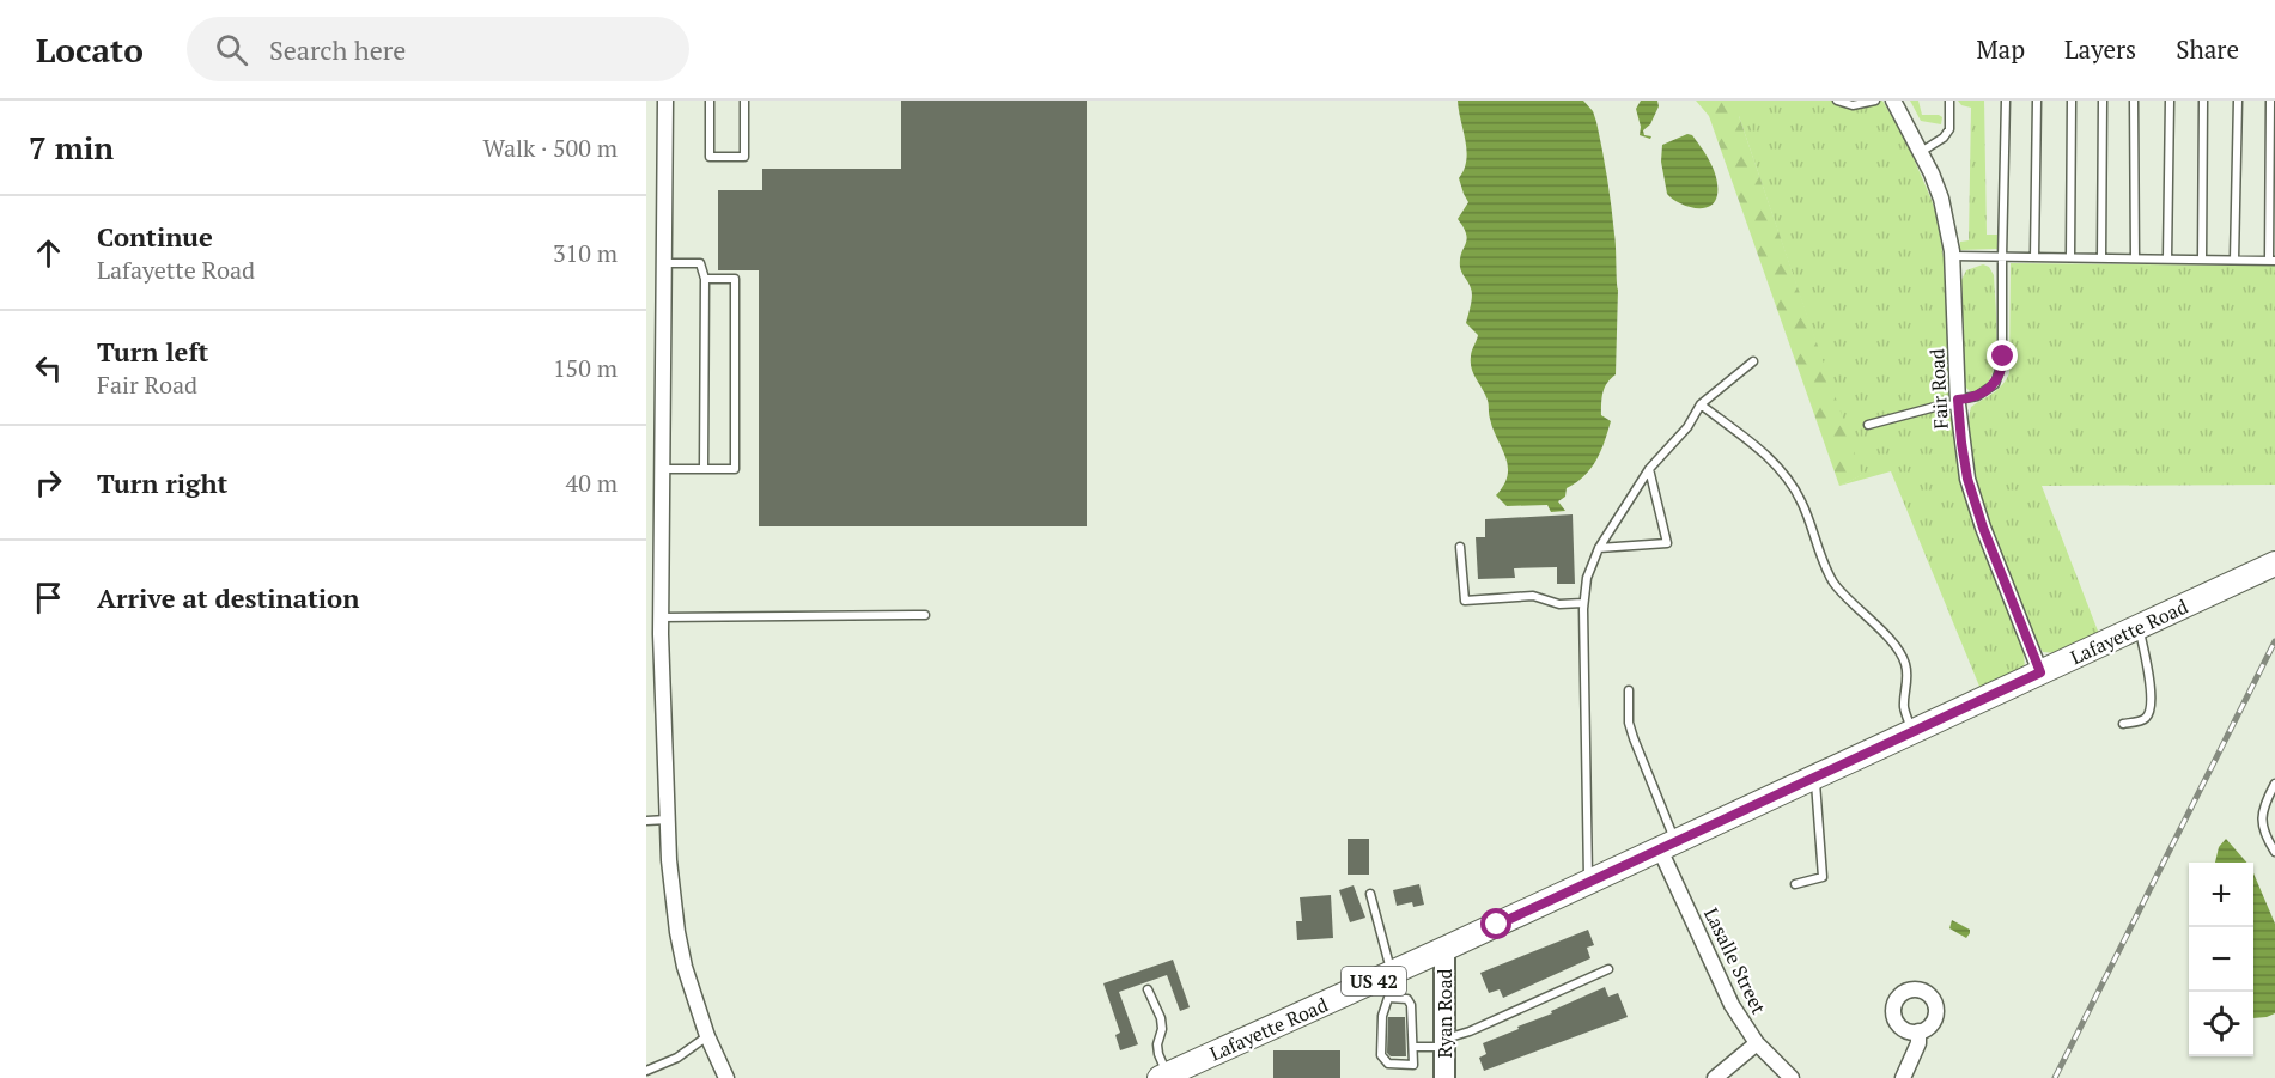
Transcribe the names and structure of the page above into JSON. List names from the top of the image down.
{
  "streets": {
    "main road": ["Lafayette Road", "US 42"],
    "street": ["Fair Road", "Lasalle Street", "Ryan Road"]
  },
  "crossings": [
    ["Fair Road", "Lafayette Road"],
    ["Lafayette Road", "Lasalle Street"],
    ["Lafayette Road", "Ryan Road"]
  ],
  "page": {
    "header": "Locato",
    "search": "Search here",
    "nav": ["Map", "Layers", "Share"],
    "heading": ["7 min", "Walk · 500 m"],
    "list": [
      ["Continue", "Lafayette Road", "310 m"],
      ["Turn left", "Fair Road", "150 m"],
      ["Turn right", "40 m"],
      "Arrive at destination"
    ],
    "map_buttons": ["+", "−"]
  }
}
